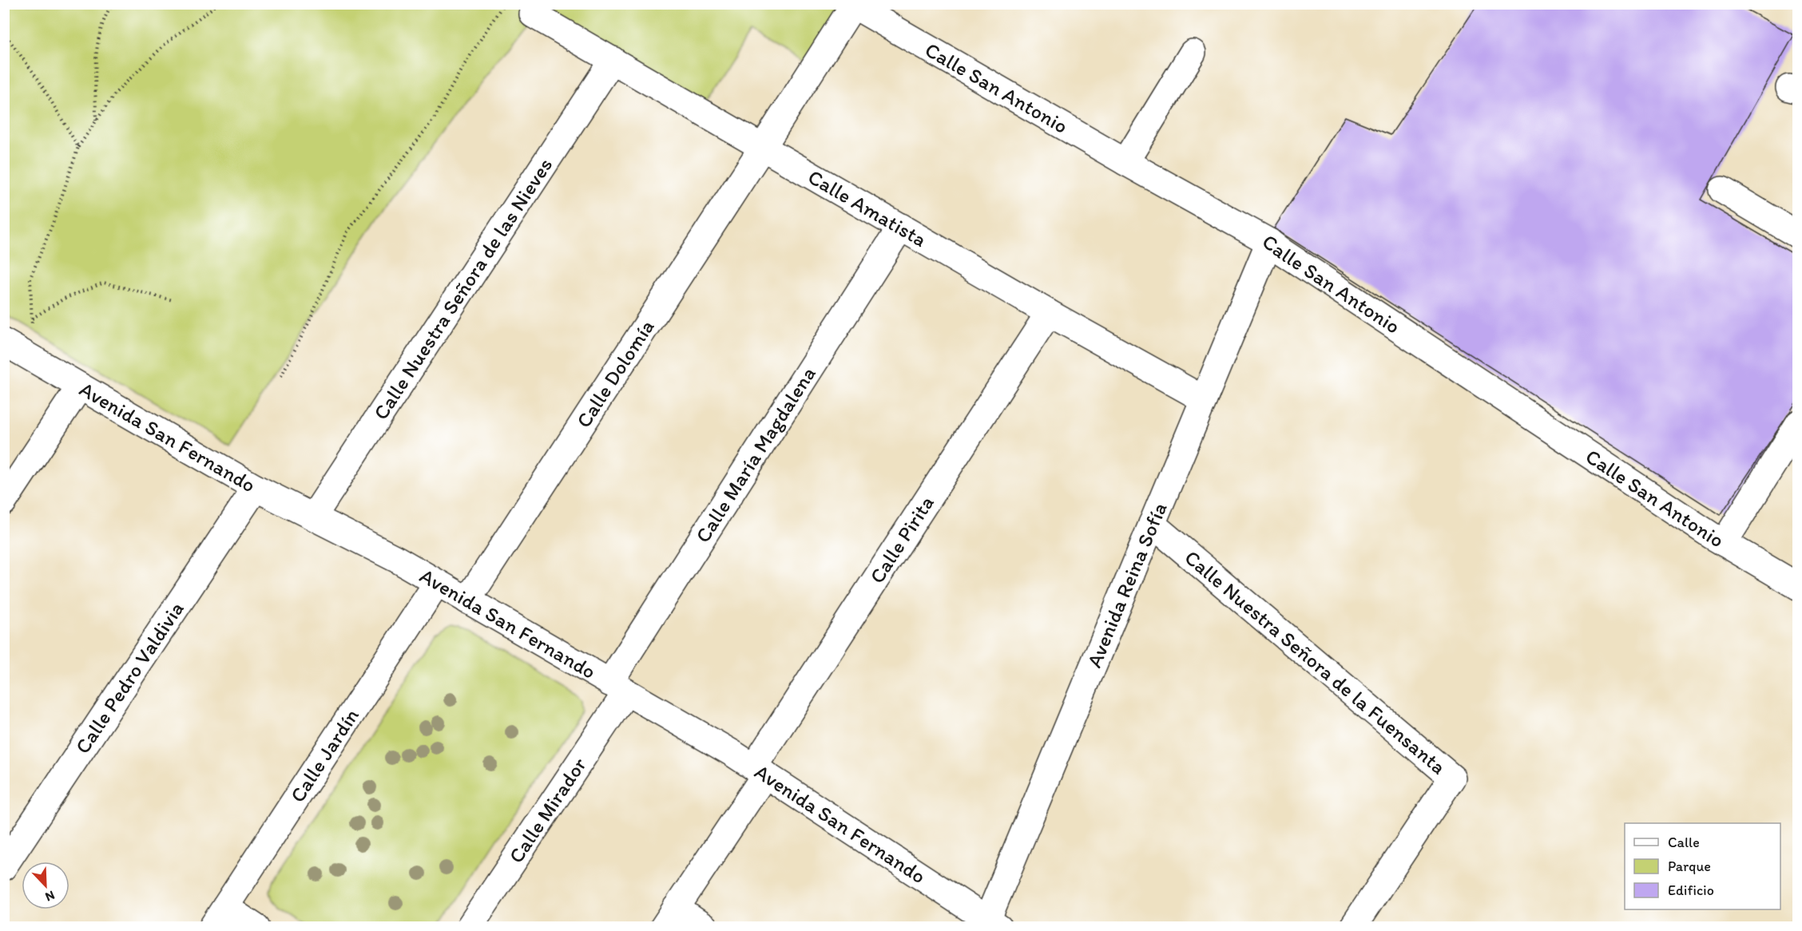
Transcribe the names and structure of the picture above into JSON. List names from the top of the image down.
{
  "streets": {
    "street": [
      "Calle San Antonio",
      "Calle Amatista",
      "Calle Nuestra Señora de las Nieves",
      "Calle Dolomía",
      "Avenida San Fernando",
      "Calle María Magdalena",
      "Calle Pirita",
      "Avenida Reina Sofía",
      "Calle Nuestra Señora de la Fuensanta",
      "Calle Pedro Valdivia",
      "Calle Jardín",
      "Calle Mirador"
    ]
  },
  "crossings": [
    ["Calle San Antonio", "Calle Dolomía"],
    ["Calle San Antonio", "Avenida Reina Sofía"],
    ["Calle Amatista", "Calle Nuestra Señora de las Nieves"],
    ["Calle Amatista", "Calle Dolomía"],
    ["Calle Amatista", "Calle María Magdalena"],
    ["Calle Amatista", "Calle Pirita"],
    ["Calle Amatista", "Avenida Reina Sofía"],
    ["Calle Nuestra Señora de las Nieves", "Avenida San Fernando"],
    ["Calle Dolomía", "Avenida San Fernando"],
    ["Avenida San Fernando", "Calle María Magdalena"],
    ["Avenida San Fernando", "Calle Pirita"],
    ["Avenida San Fernando", "Avenida Reina Sofía"],
    ["Avenida San Fernando", "Calle Pedro Valdivia"],
    ["Avenida San Fernando", "Calle Jardín"],
    ["Avenida San Fernando", "Calle Mirador"],
    ["Calle María Magdalena", "Calle Mirador"],
    ["Avenida Reina Sofía", "Calle Nuestra Señora de la Fuensanta"]
  ],
  "legend": ["Calle", "Parque", "Edificio"],
  "north": "bottom right"
}
